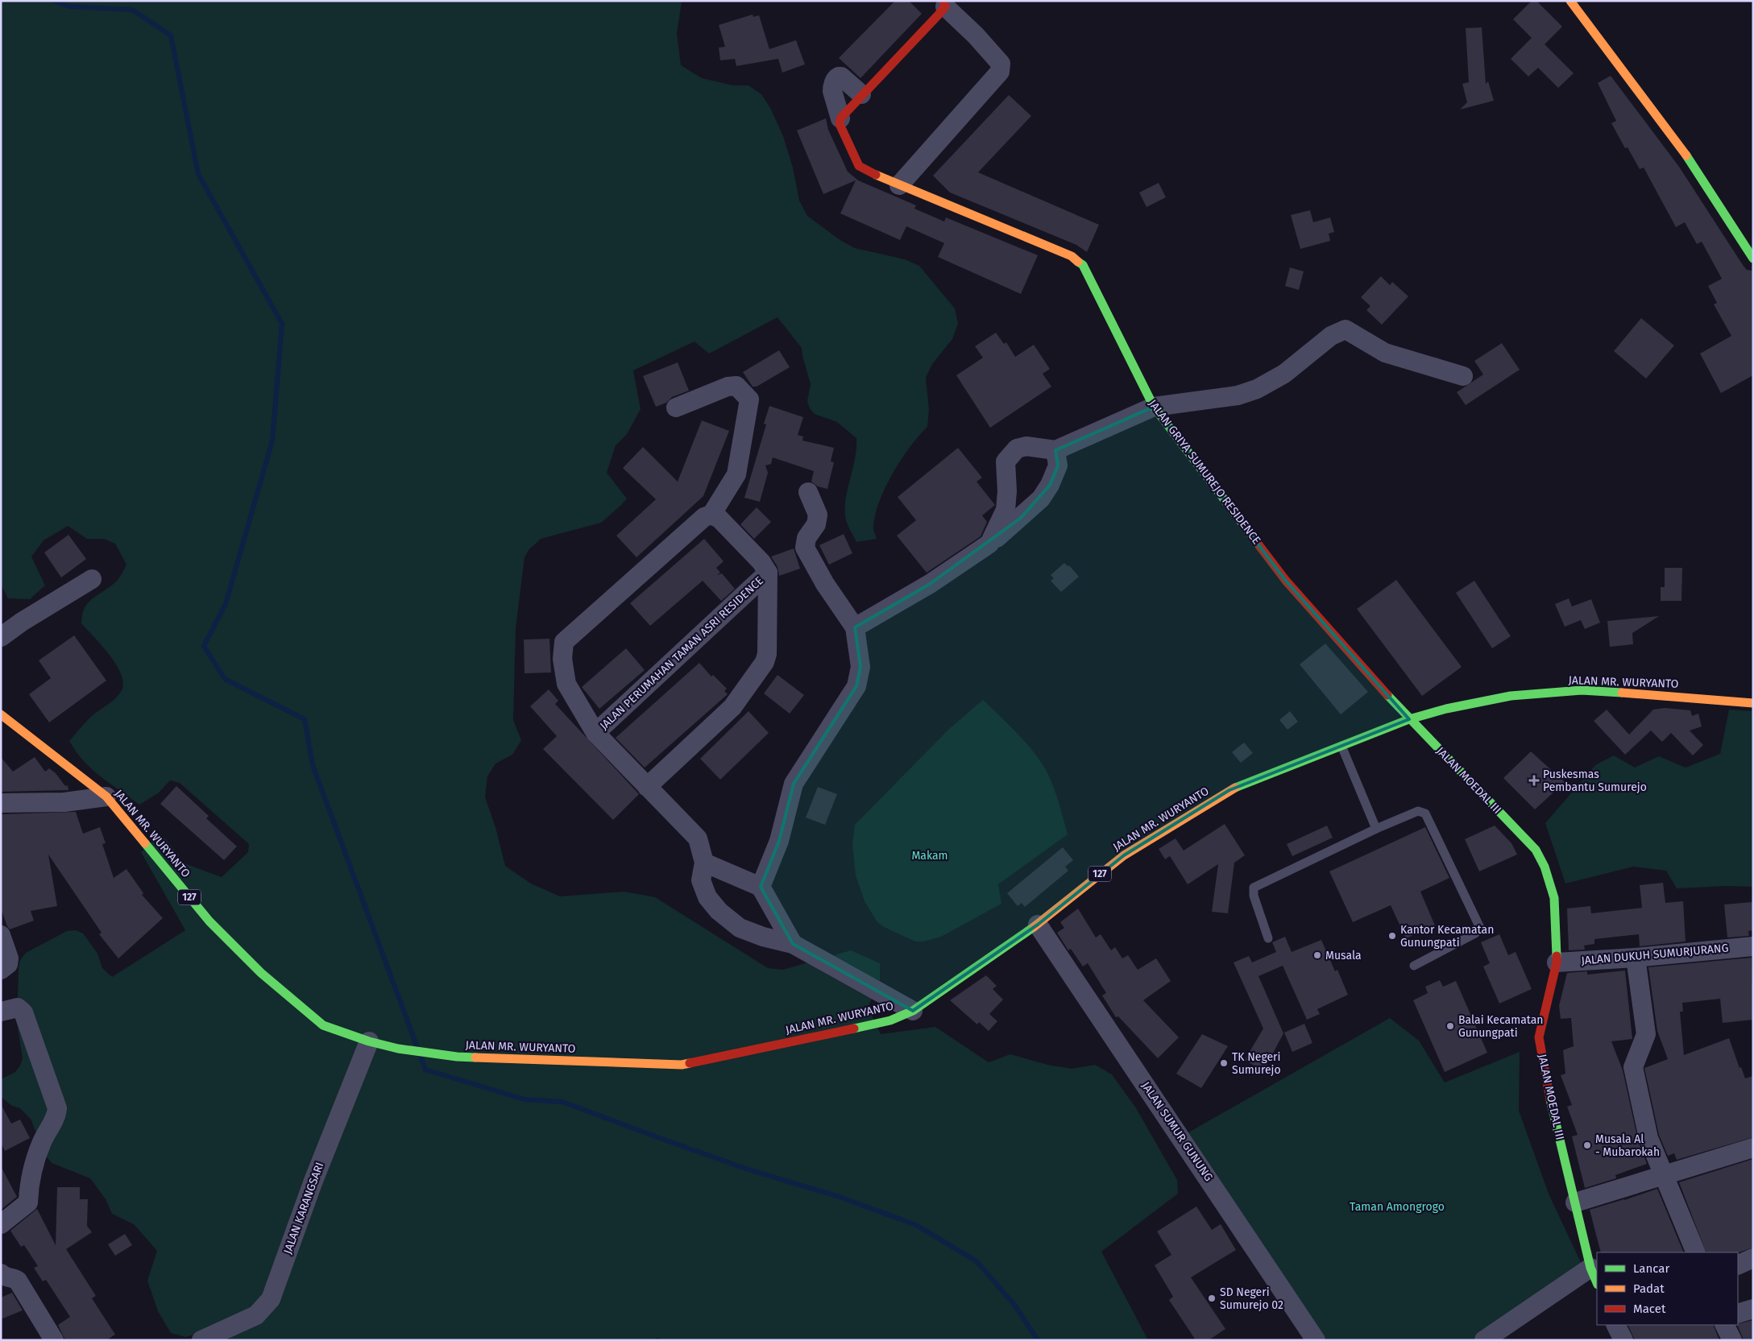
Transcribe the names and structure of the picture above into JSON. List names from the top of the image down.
{
  "streets": {
    "main road": [
      "JALAN GRIYA SUMUREJO RESIDENCE",
      "JALAN MR. WURYANTO",
      "JALAN MOEDAL III",
      "127"
    ],
    "street": [
      "JALAN PERUMAHAN TAMAN ASRI RESIDENCE",
      "JALAN DUKUH SUMURJURANG",
      "JALAN SUMUR GUNUNG",
      "JALAN KARANGSARI"
    ]
  },
  "crossings": [
    ["JALAN GRIYA SUMUREJO RESIDENCE", "JALAN MR. WURYANTO"],
    ["JALAN GRIYA SUMUREJO RESIDENCE", "JALAN MOEDAL III"],
    ["JALAN PERUMAHAN TAMAN ASRI RESIDENCE", "JALAN MR. WURYANTO"],
    ["JALAN MR. WURYANTO", "JALAN MOEDAL III"],
    ["JALAN MR. WURYANTO", "JALAN SUMUR GUNUNG"],
    ["JALAN MR. WURYANTO", "JALAN KARANGSARI"],
    ["JALAN MOEDAL III", "JALAN DUKUH SUMURJURANG"]
  ],
  "parks": ["Makam", "Taman Amongrogo"],
  "places": {
    "health": ["Puskesmas Pembantu Sumurejo"],
    "other": [
      "Kantor Kecamatan Gunungpati",
      "Musala",
      "Balai Kecamatan Gunungpati",
      "TK Negeri Sumurejo",
      "Musala Al - Mubarokah",
      "SD Negeri Sumurejo 02"
    ]
  },
  "legend": ["Lancar", "Padat", "Macet"]
}
